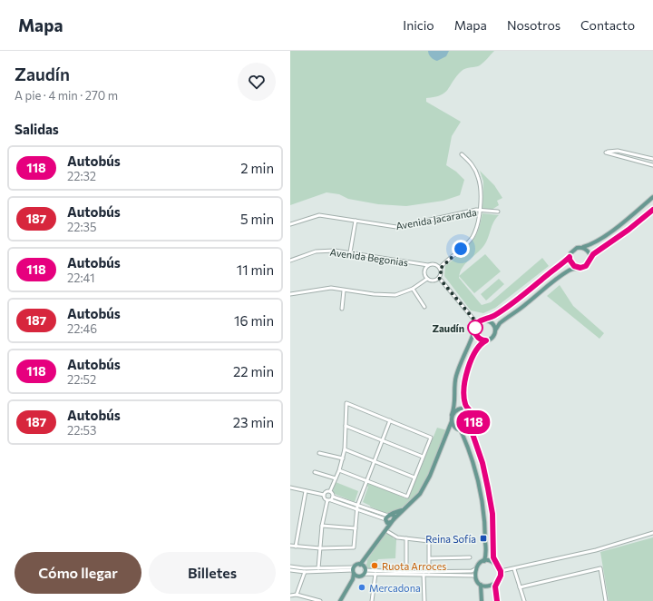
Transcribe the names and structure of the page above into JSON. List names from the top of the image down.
{
  "streets": {
    "street": ["Avenida Jacaranda", "Avenida Begonias"]
  },
  "places": {
    "other": ["Zaudín", "Ruota Arroces", "Mercadona"],
    "transit": ["Reina Sofía"]
  },
  "lines": ["bus line 118"],
  "page": {
    "header": "Mapa",
    "nav": [
      "Inicio",
      "Mapa",
      "Nosotros",
      "Contacto"
    ],
    "heading": [
      ["Zaudín", "A pie · 4 min · 270 m"],
      "Salidas"
    ],
    "on_map": "118",
    "list": [
      {
        "mark": "118",
        "name": "Autobús",
        "note": "22:32",
        "value": "2 min"
      },
      {
        "mark": "187",
        "name": "Autobús",
        "note": "22:35",
        "value": "5 min"
      },
      {
        "mark": "118",
        "name": "Autobús",
        "note": "22:41",
        "value": "11 min"
      },
      {
        "mark": "187",
        "name": "Autobús",
        "note": "22:46",
        "value": "16 min"
      },
      {
        "mark": "118",
        "name": "Autobús",
        "note": "22:52",
        "value": "22 min"
      },
      {
        "mark": "187",
        "name": "Autobús",
        "note": "22:53",
        "value": "23 min"
      }
    ],
    "buttons": ["Cómo llegar", "Billetes"]
  }
}
